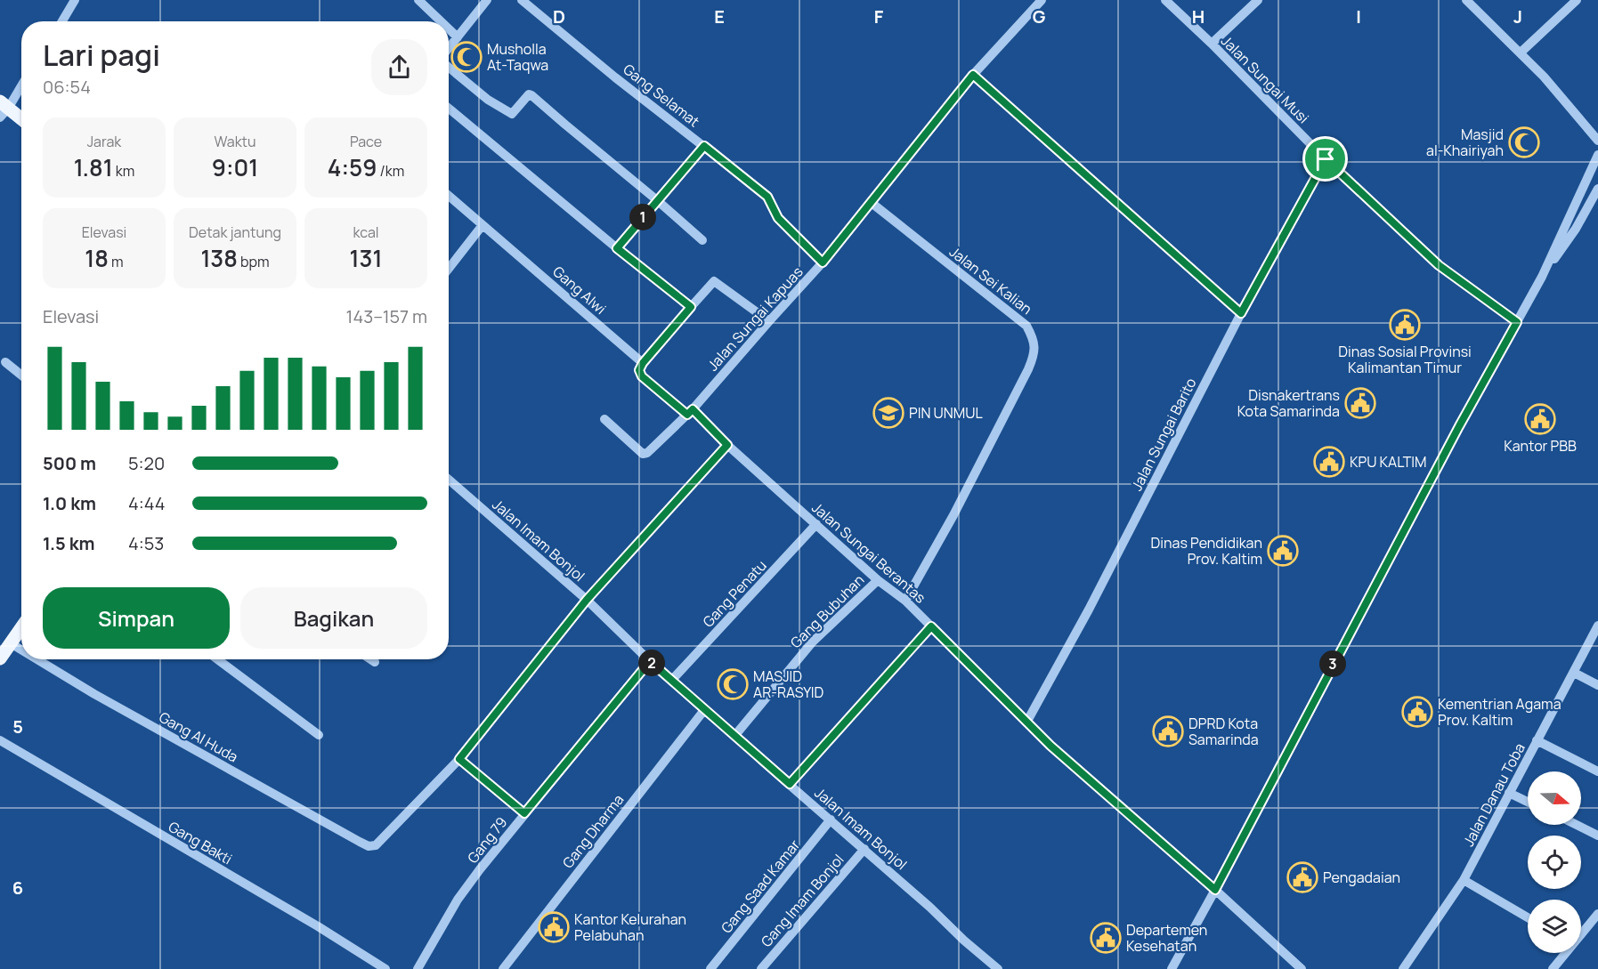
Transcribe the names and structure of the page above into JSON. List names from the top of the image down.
{
  "streets": {
    "street": [
      "Jalan Sungai Musi",
      "Gang Selamat",
      "Jalan Sei Kalian",
      "Gang Alwi",
      "Jalan Sungai Kapuas",
      "Jalan Sungai Barito",
      "Jalan Imam Bonjol",
      "Jalan Sungai Berantas",
      "Gang Penatu",
      "Gang Bubuhan",
      "Gang Al Huda",
      "Jalan Danau Toba",
      "Gang Dharma",
      "Gang 79",
      "Gang Bakti",
      "Gang Saad Kamar",
      "Gang Imam Bonjol"
    ]
  },
  "crossings": [
    ["Jalan Sungai Musi", "Jalan Sungai Barito"],
    ["Gang Selamat", "Jalan Sungai Kapuas"],
    ["Jalan Sei Kalian", "Jalan Sungai Kapuas"],
    ["Jalan Sei Kalian", "Jalan Sungai Berantas"],
    ["Gang Alwi", "Jalan Sungai Kapuas"],
    ["Gang Alwi", "Jalan Sungai Berantas"],
    ["Jalan Sungai Kapuas", "Jalan Sungai Berantas"],
    ["Jalan Sungai Barito", "Jalan Sungai Berantas"],
    ["Jalan Imam Bonjol", "Gang Penatu"],
    ["Jalan Imam Bonjol", "Gang Bubuhan"],
    ["Jalan Imam Bonjol", "Gang Dharma"],
    ["Jalan Imam Bonjol", "Gang 79"],
    ["Jalan Imam Bonjol", "Gang Saad Kamar"],
    ["Jalan Imam Bonjol", "Gang Imam Bonjol"],
    ["Jalan Sungai Berantas", "Gang Penatu"],
    ["Jalan Sungai Berantas", "Gang Bubuhan"]
  ],
  "places": {
    "mosque": ["Musholla At-Taqwa", "Masjid al-Khairiyah", "MASJID AR-RASYID"],
    "public building": [
      "Dinas Sosial Provinsi Kalimantan Timur",
      "Disnakertrans Kota Samarinda",
      "Kantor PBB",
      "KPU KALTIM",
      "Dinas Pendidikan Prov. Kaltim",
      "Kementrian Agama Prov. Kaltim",
      "DPRD Kota Samarinda",
      "Pengadaian",
      "Kantor Kelurahan Pelabuhan",
      "Departemen Kesehatan"
    ],
    "school or university": ["PIN UNMUL"]
  },
  "north": "right",
  "page": {
    "heading": ["Lari pagi", "06:54"],
    "stats": [
      ["Jarak", "1.81 km"],
      ["Waktu", "9:01"],
      ["Pace", "4:59 /km"],
      ["Elevasi", "18 m"],
      ["Detak jantung", "138 bpm"],
      ["kcal", "131"]
    ],
    "pins": ["1", "2", "3"],
    "chart": ["Elevasi", "143–157 m"],
    "list": [
      {
        "name": "500 m",
        "note": "5:20"
      },
      {
        "name": "1.0 km",
        "note": "4:44"
      },
      {
        "name": "1.5 km",
        "note": "4:53"
      }
    ],
    "buttons": ["Simpan", "Bagikan"]
  },
  "grid": {
    "columns": [
      "D",
      "E",
      "F",
      "G",
      "H",
      "I",
      "J"
    ],
    "rows": ["5", "6"]
  }
}
